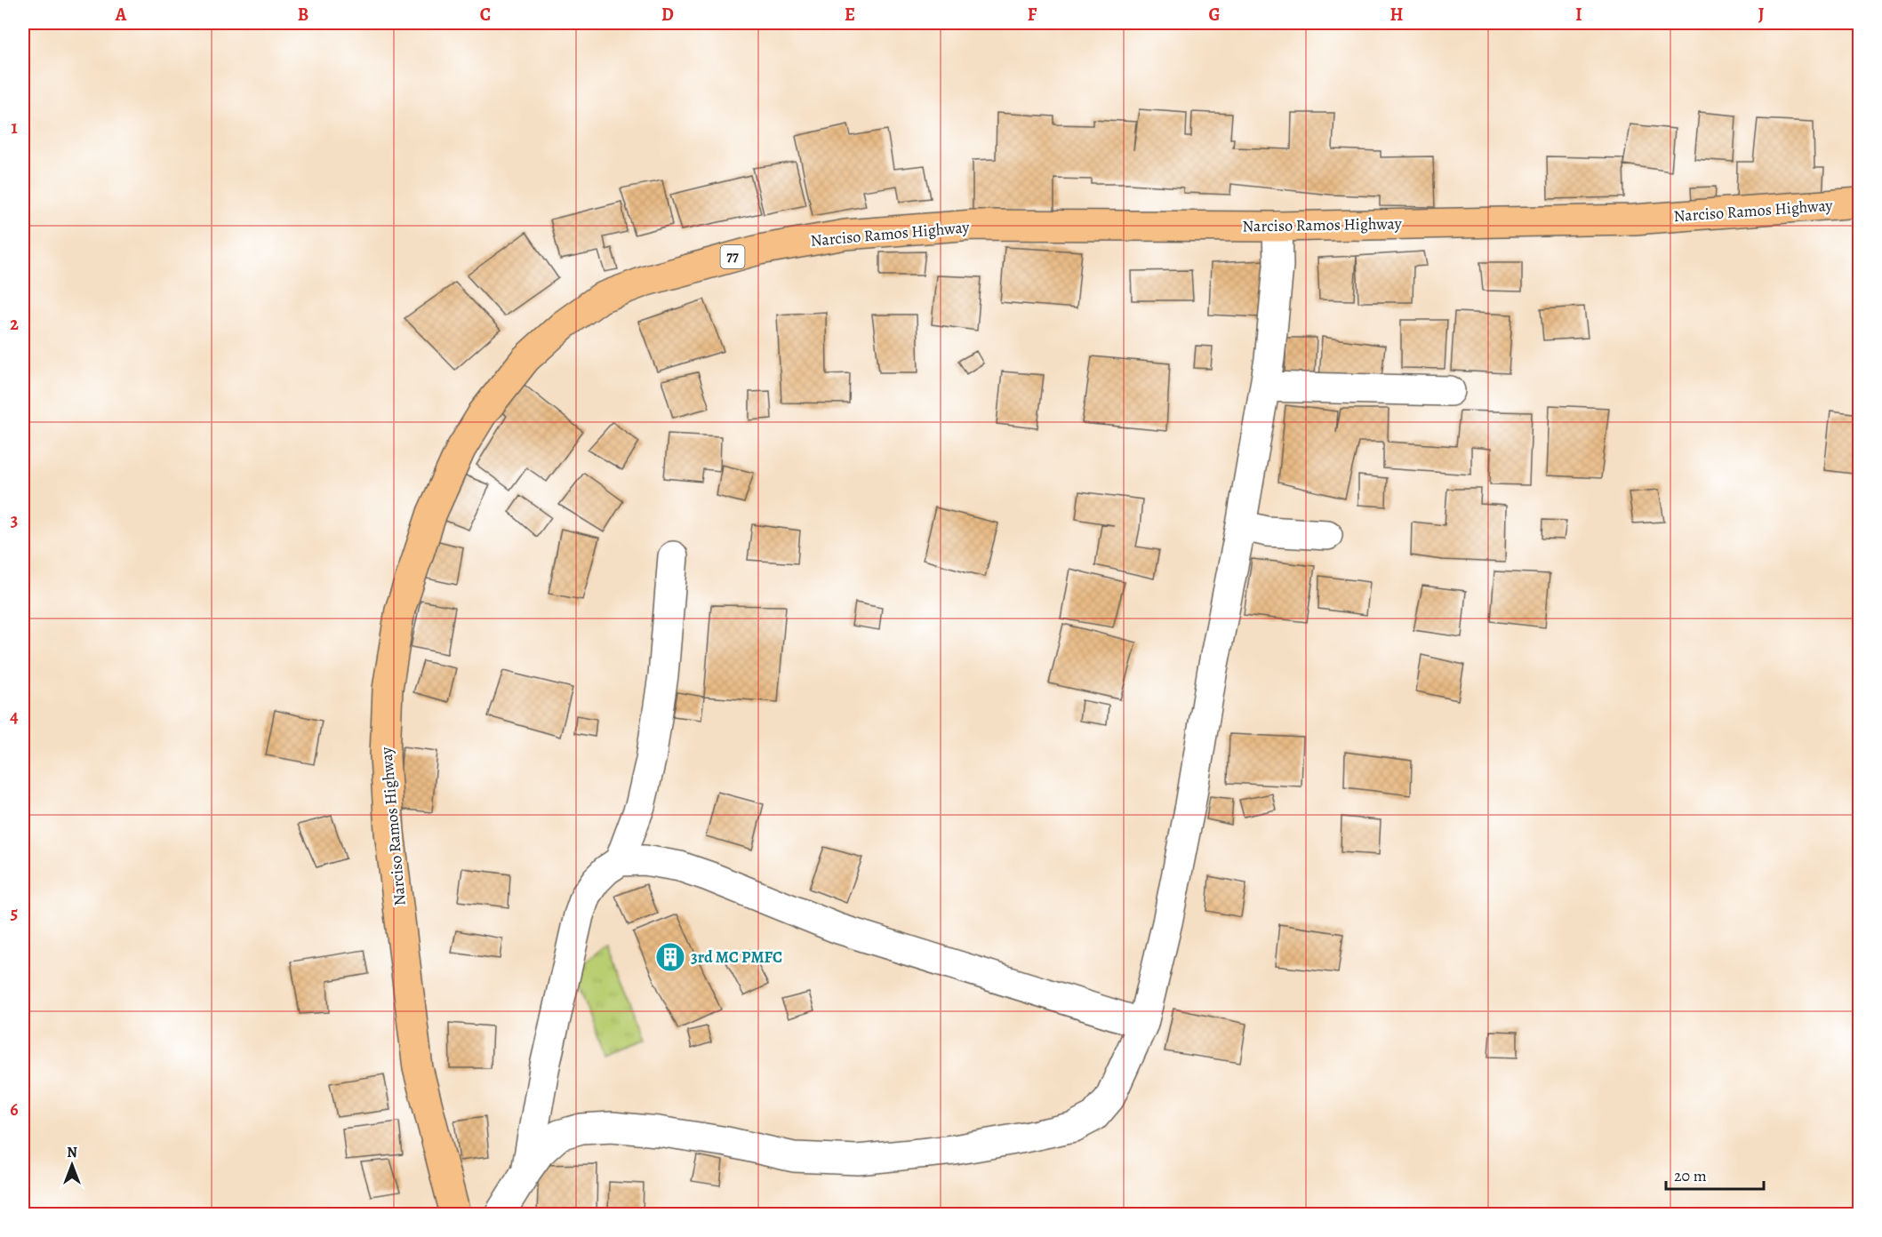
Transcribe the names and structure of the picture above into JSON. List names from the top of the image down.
{
  "streets": {
    "highway": ["Narciso Ramos Highway", "77"]
  },
  "places": {
    "building": ["3rd MC PMFC"]
  },
  "scale_bar": "20 m",
  "north": "top",
  "grid": {
    "columns": [
      "A",
      "B",
      "C",
      "D",
      "E",
      "F",
      "G",
      "H",
      "I",
      "J"
    ],
    "rows": [
      "1",
      "2",
      "3",
      "4",
      "5",
      "6"
    ]
  }
}
